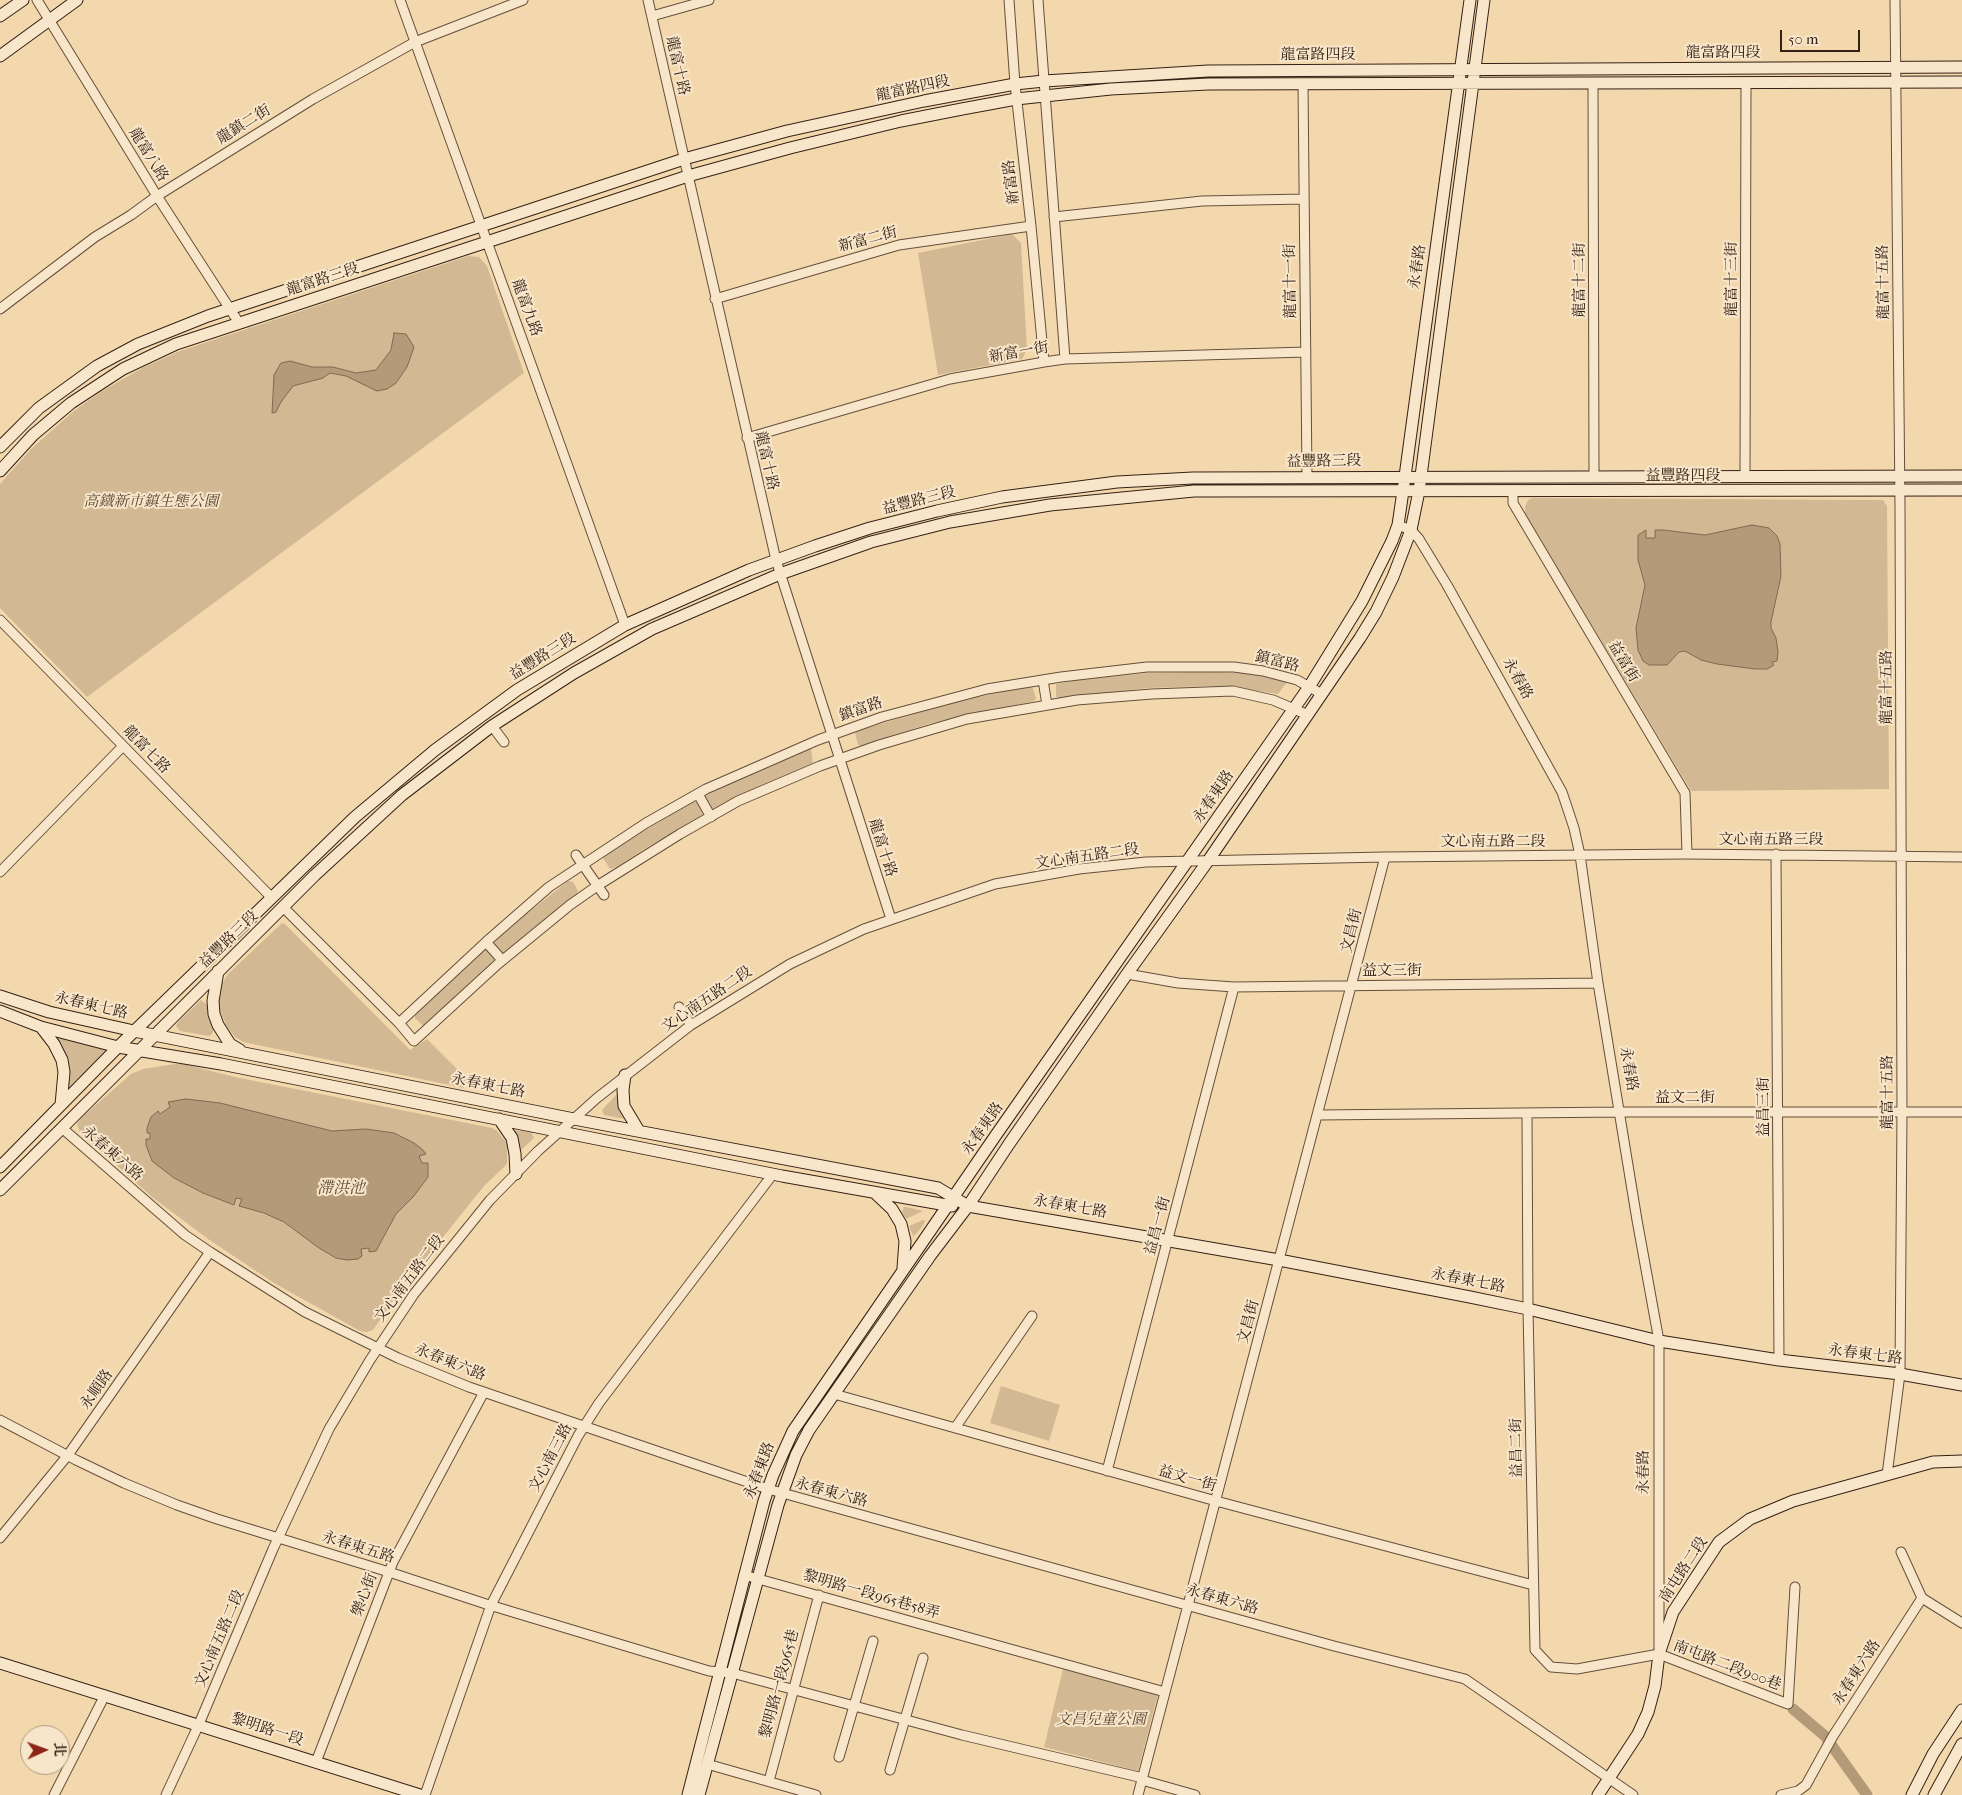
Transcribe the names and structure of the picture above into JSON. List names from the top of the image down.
{
  "streets": {
    "street": [
      "龍富路四段",
      "龍富十路",
      "龍鎮二街",
      "龍富八路",
      "新富路",
      "新富二街",
      "永春路",
      "龍富十三街",
      "龍富路三段",
      "龍富十二街",
      "龍富十一街",
      "龍富十五路",
      "龍富九路",
      "新富一街",
      "益豐路三段",
      "益豐路四段",
      "鎮富路",
      "益富街",
      "龍富七路",
      "永春東路",
      "文心南五路三段",
      "文心南五路二段",
      "文昌街",
      "益文三街",
      "永春東七路",
      "益文二街",
      "益昌三街",
      "永春東六路",
      "益昌一街",
      "永順路",
      "益昌二街",
      "文心南三路",
      "益文一街",
      "永春東五路",
      "南屯路二段",
      "樂心街",
      "黎明路一段965巷58弄",
      "南屯路二段900巷",
      "黎明路一段965巷",
      "黎明路一段"
    ]
  },
  "crossings": [
    ["龍富路四段", "龍富十路"],
    ["龍富路四段", "新富路"],
    ["龍富路四段", "永春路"],
    ["龍富路四段", "龍富十三街"],
    ["龍富路四段", "龍富路三段"],
    ["龍富路四段", "龍富十二街"],
    ["龍富路四段", "龍富十一街"],
    ["龍富路四段", "龍富十五路"],
    ["龍富十路", "新富二街"],
    ["龍富十路", "龍富路三段"],
    ["龍富十路", "新富一街"],
    ["龍富十路", "益豐路三段"],
    ["龍富十路", "鎮富路"],
    ["龍富十路", "文心南五路二段"],
    ["龍鎮二街", "龍富八路"],
    ["龍鎮二街", "龍富九路"],
    ["龍富八路", "龍富路三段"],
    ["新富路", "新富二街"],
    ["新富路", "新富一街"],
    ["永春路", "益豐路三段"],
    ["永春路", "益豐路四段"],
    ["永春路", "永春東路"],
    ["永春路", "文心南五路三段"],
    ["永春路", "文心南五路二段"],
    ["永春路", "益文三街"],
    ["永春路", "永春東七路"],
    ["永春路", "益文二街"],
    ["永春路", "益昌二街"],
    ["永春路", "南屯路二段"],
    ["永春路", "南屯路二段900巷"],
    ["龍富十三街", "益豐路四段"],
    ["龍富路三段", "龍富九路"],
    ["龍富十二街", "益豐路四段"],
    ["龍富十一街", "新富一街"],
    ["龍富十一街", "益豐路三段"],
    ["龍富十五路", "益豐路四段"],
    ["龍富十五路", "文心南五路三段"],
    ["龍富十五路", "永春東七路"],
    ["龍富十五路", "益文二街"],
    ["龍富十五路", "南屯路二段"],
    ["龍富九路", "益豐路三段"],
    ["益豐路三段", "益豐路四段"],
    ["益豐路三段", "龍富七路"],
    ["益豐路三段", "永春東七路"],
    ["益豐路三段", "永春東六路"],
    ["益豐路四段", "益富街"],
    ["鎮富路", "永春東路"],
    ["益富街", "文心南五路三段"],
    ["永春東路", "文心南五路二段"],
    ["永春東路", "益文三街"],
    ["永春東路", "永春東七路"],
    ["永春東路", "永春東六路"],
    ["永春東路", "益文一街"],
    ["永春東路", "永春東五路"],
    ["永春東路", "黎明路一段965巷58弄"],
    ["文心南五路三段", "文心南五路二段"],
    ["文心南五路三段", "益昌三街"],
    ["文心南五路二段", "文昌街"],
    ["文心南五路二段", "永春東七路"],
    ["文心南五路二段", "永春東六路"],
    ["文心南五路二段", "永春東五路"],
    ["文心南五路二段", "黎明路一段"],
    ["文昌街", "益文三街"],
    ["文昌街", "永春東七路"],
    ["文昌街", "益文二街"],
    ["文昌街", "永春東六路"],
    ["文昌街", "益文一街"],
    ["文昌街", "永春東五路"],
    ["文昌街", "黎明路一段965巷58弄"],
    ["益文三街", "益昌一街"],
    ["永春東七路", "益昌三街"],
    ["永春東七路", "益昌一街"],
    ["永春東七路", "益昌二街"],
    ["永春東七路", "文心南三路"],
    ["益文二街", "益昌三街"],
    ["益文二街", "益昌二街"],
    ["永春東六路", "永順路"],
    ["永春東六路", "文心南三路"],
    ["永春東六路", "南屯路二段"],
    ["永春東六路", "樂心街"],
    ["益昌一街", "益文一街"],
    ["永順路", "永春東五路"],
    ["益昌二街", "益文一街"],
    ["益昌二街", "南屯路二段"],
    ["益昌二街", "南屯路二段900巷"],
    ["文心南三路", "永春東五路"],
    ["永春東五路", "樂心街"],
    ["永春東五路", "黎明路一段965巷"],
    ["南屯路二段", "南屯路二段900巷"],
    ["樂心街", "黎明路一段"],
    ["黎明路一段965巷58弄", "黎明路一段965巷"]
  ],
  "water": ["滯洪池"],
  "parks": ["高鐵新市鎮生態公園", "文昌兒童公園"],
  "scale_bar": "50 m",
  "north": "right"
}
